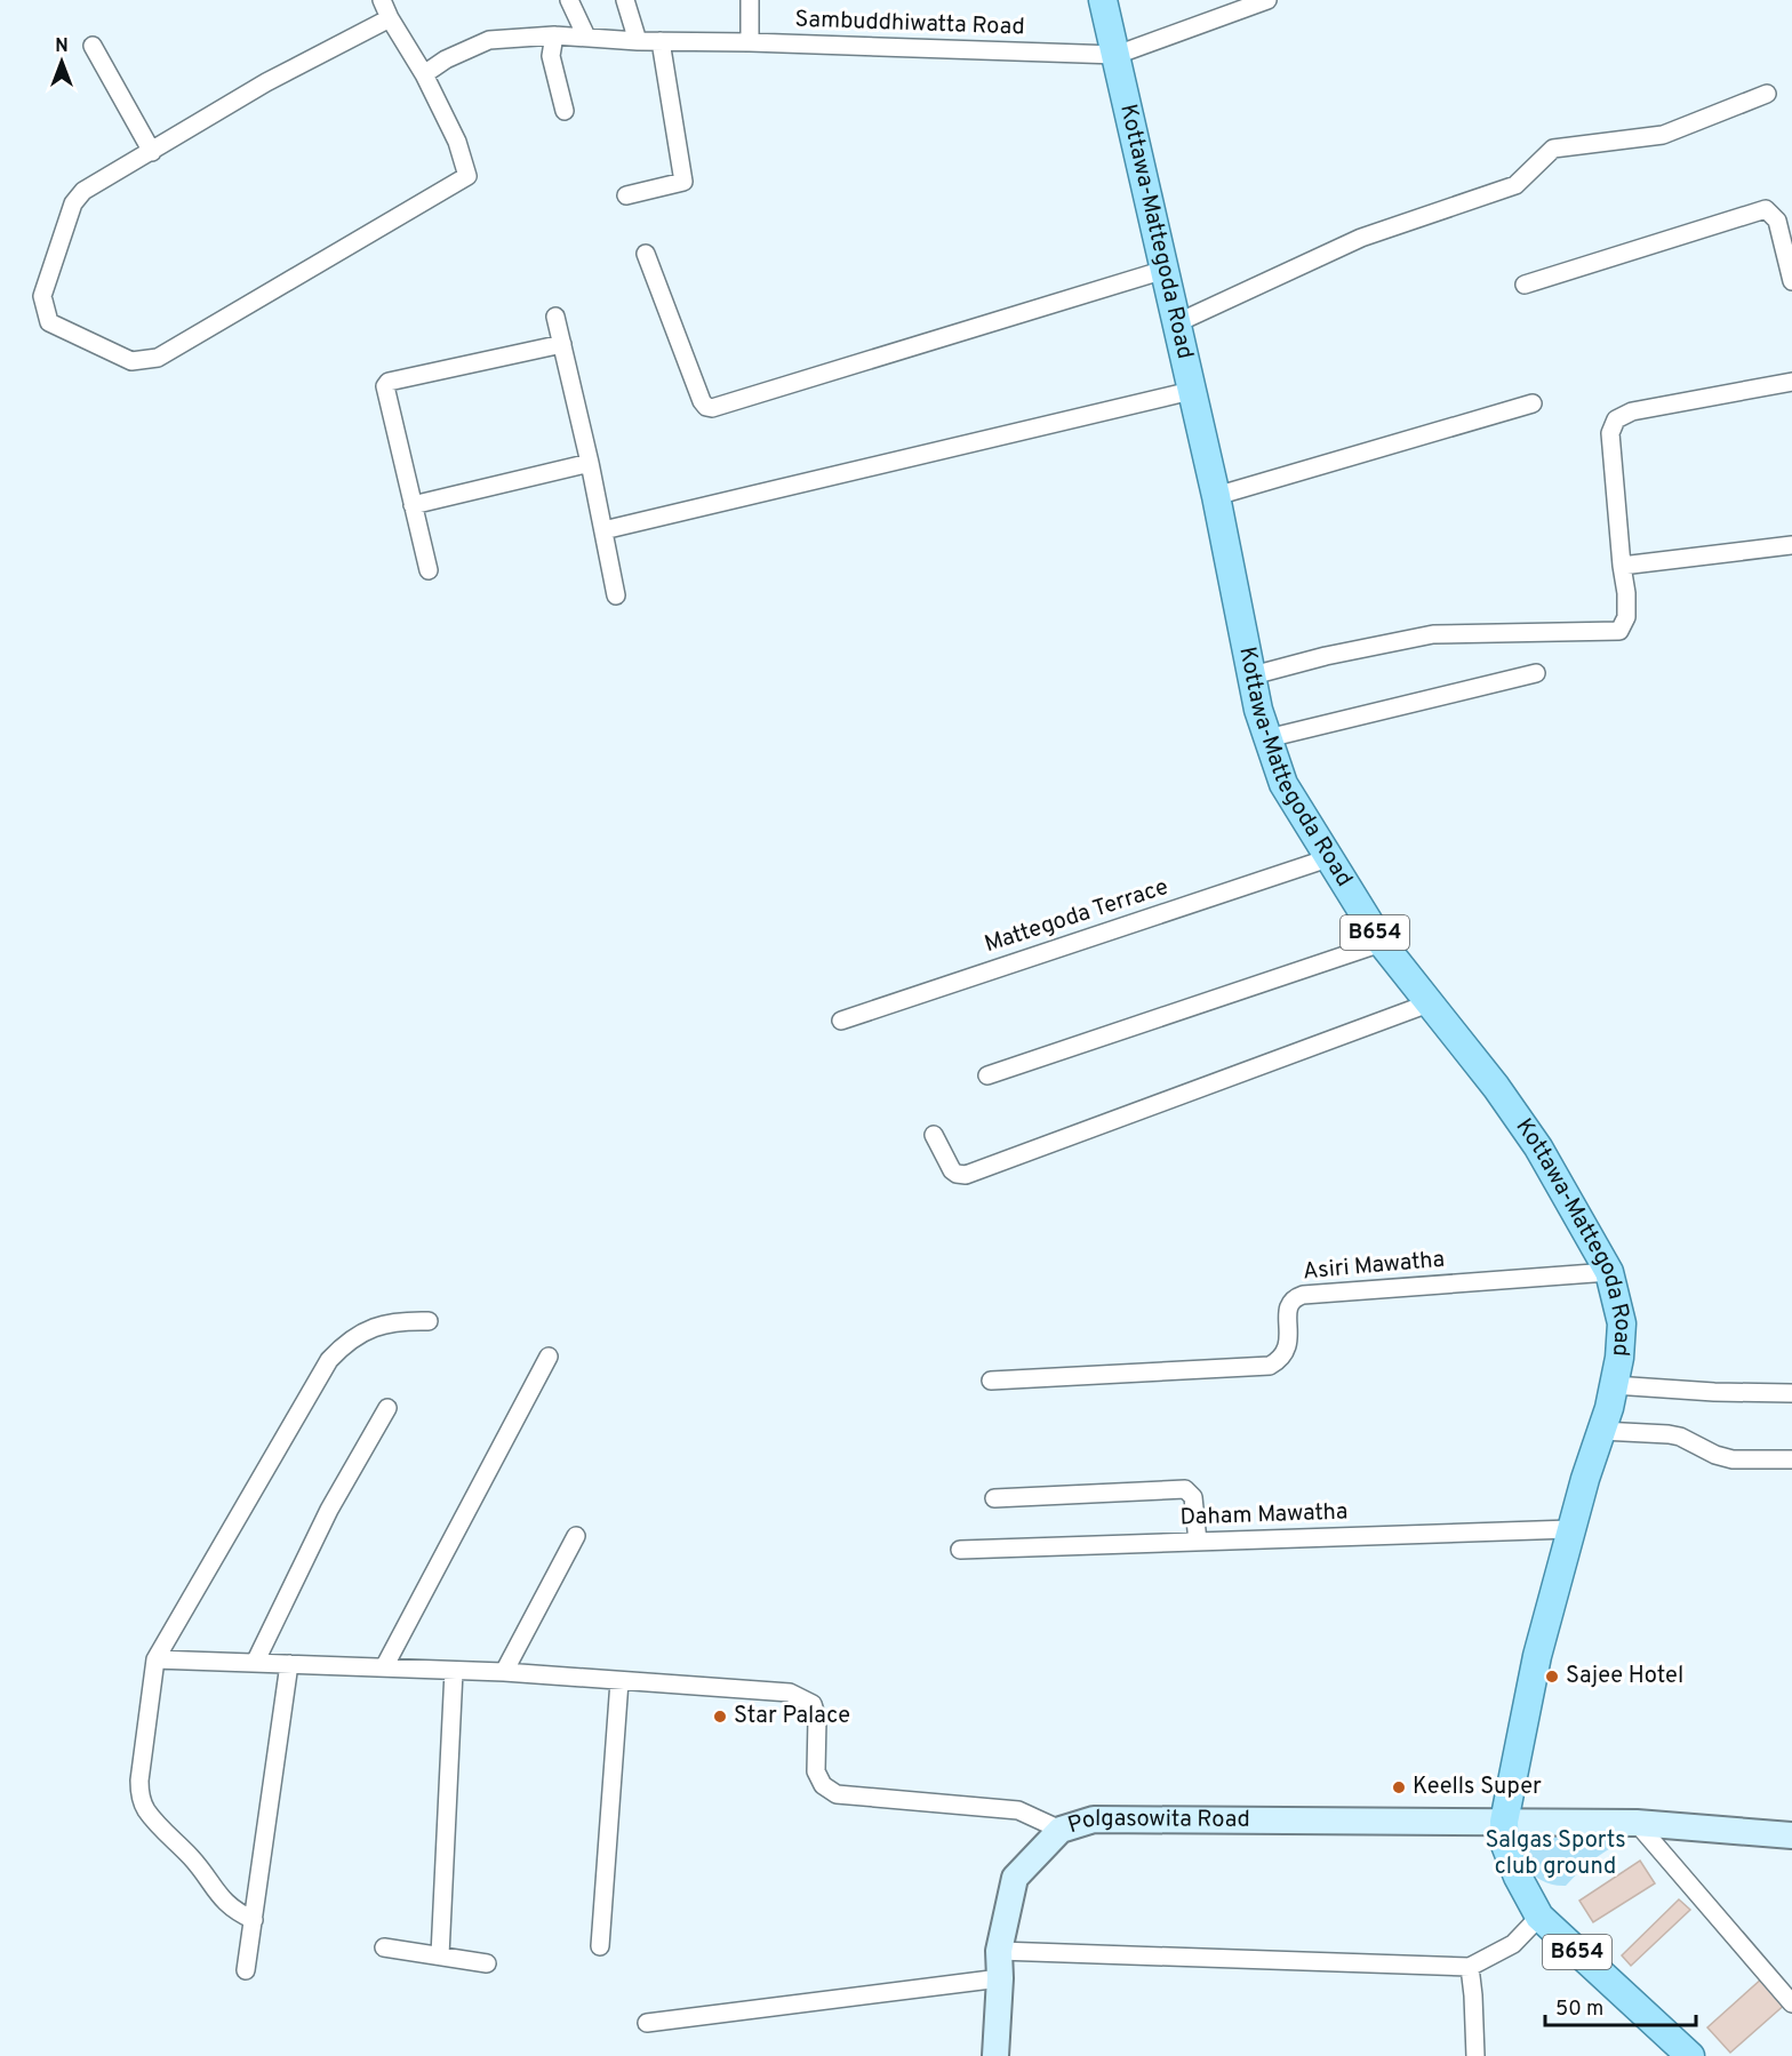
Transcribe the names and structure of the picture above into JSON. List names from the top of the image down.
{
  "streets": {
    "main road": ["Kottawa-Mattegoda Road", "B654"],
    "street": [
      "Sambuddhiwatta Road",
      "Mattegoda Terrace",
      "Asiri Mawatha",
      "Daham Mawatha",
      "Polgasowita Road"
    ]
  },
  "crossings": [
    ["Sambuddhiwatta Road", "Kottawa-Mattegoda Road"],
    ["Kottawa-Mattegoda Road", "Mattegoda Terrace"],
    ["Kottawa-Mattegoda Road", "B654"],
    ["Kottawa-Mattegoda Road", "Asiri Mawatha"],
    ["Kottawa-Mattegoda Road", "Daham Mawatha"],
    ["Kottawa-Mattegoda Road", "Polgasowita Road"],
    ["B654", "Polgasowita Road"]
  ],
  "parks": ["Salgas Sports club ground"],
  "places": ["Sajee Hotel", "Star Palace", "Keells Super"],
  "scale_bar": "50 m",
  "north": "top"
}
